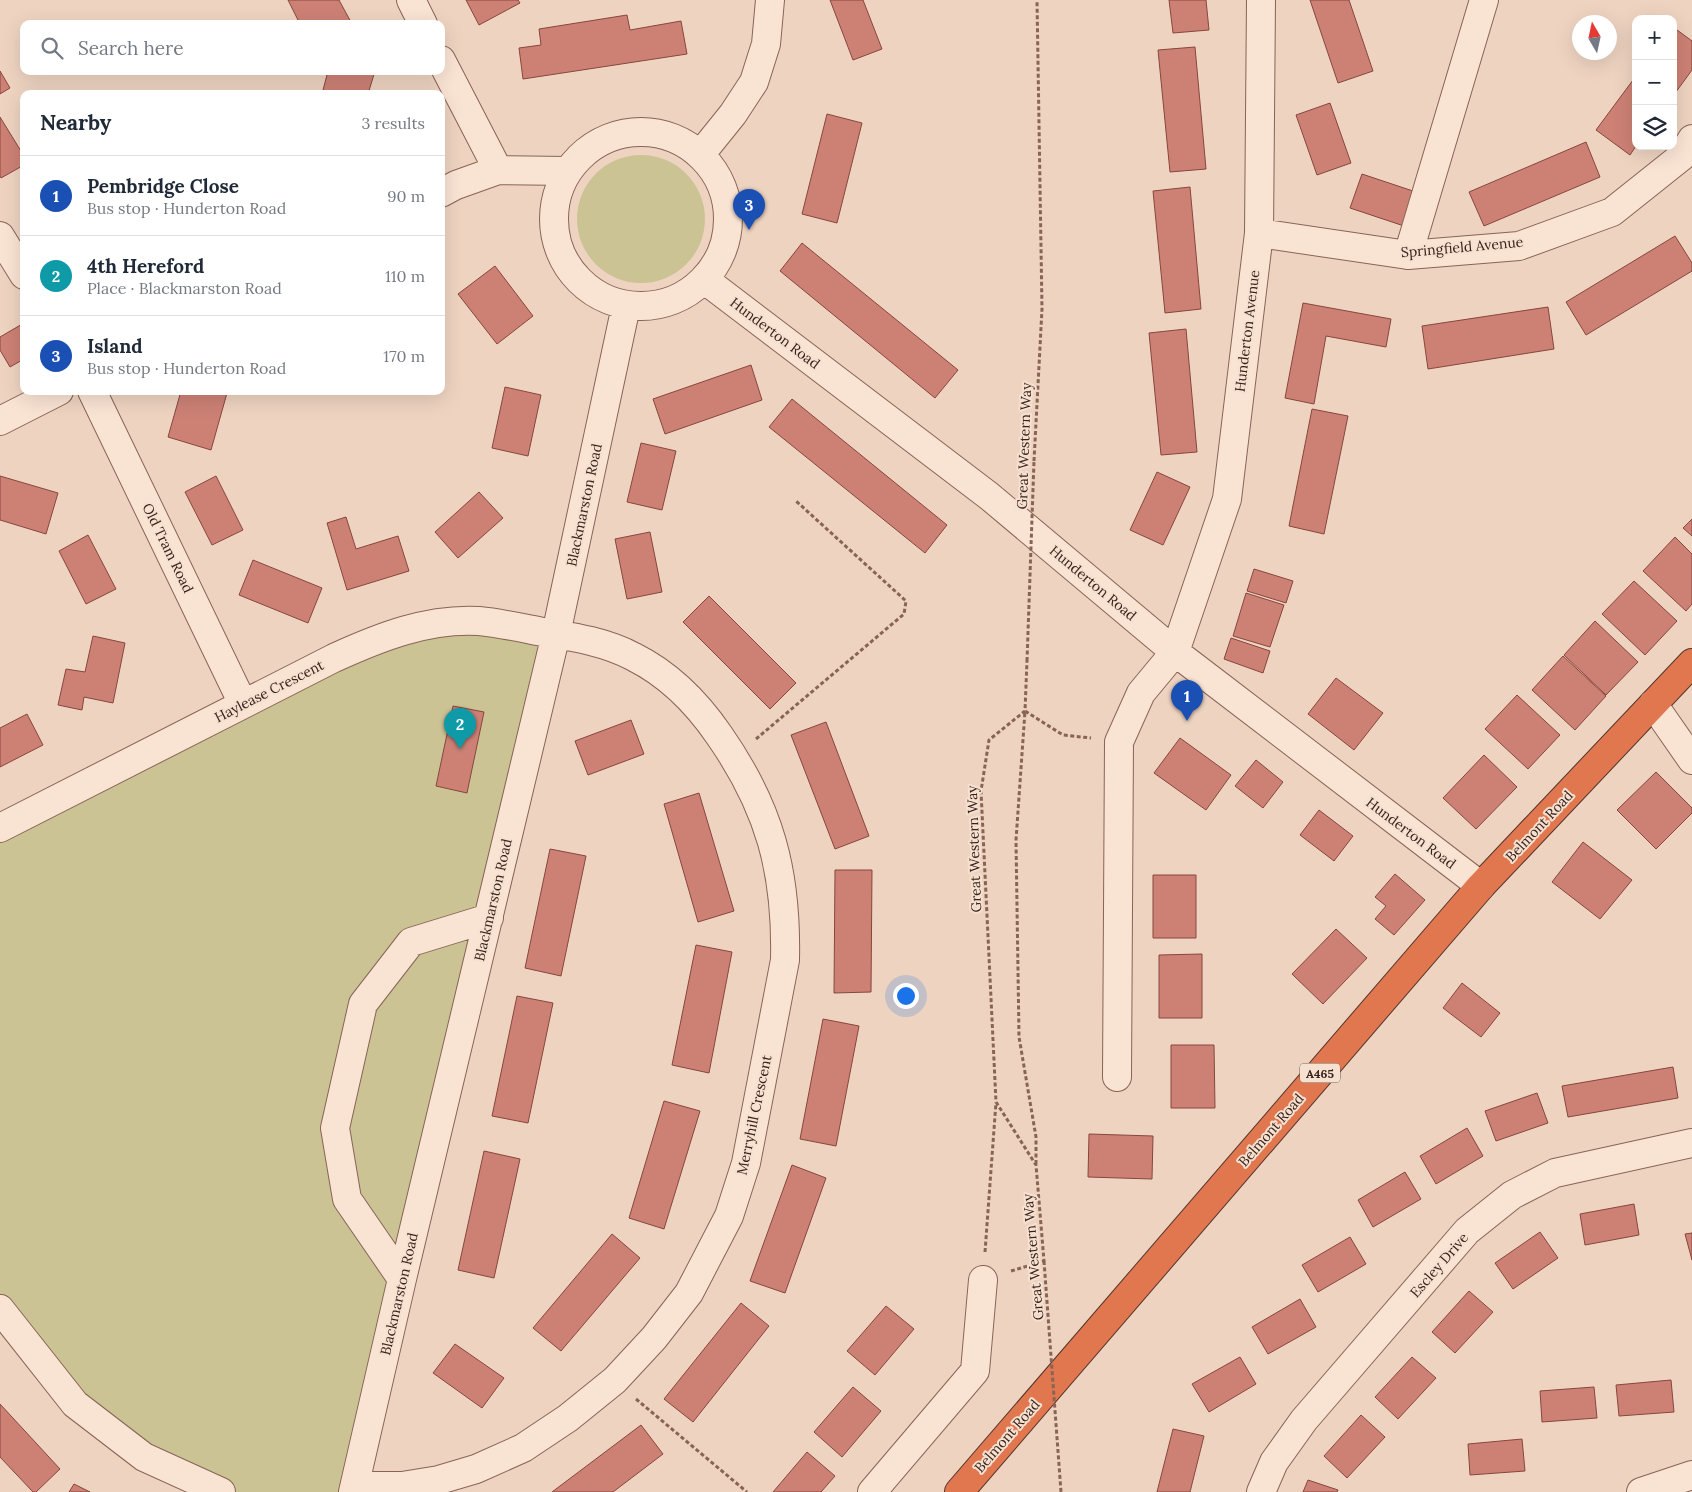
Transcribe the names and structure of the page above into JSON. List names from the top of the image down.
{
  "streets": {
    "highway": ["Belmont Road", "A465"],
    "street": [
      "Springfield Avenue",
      "Hunderton Avenue",
      "Hunderton Road",
      "Blackmarston Road",
      "Old Tram Road",
      "Haylease Crescent",
      "Merryhill Crescent",
      "Escley Drive"
    ],
    "path": ["Great Western Way"]
  },
  "crossings": [
    ["Springfield Avenue", "Hunderton Avenue"],
    ["Hunderton Avenue", "Hunderton Road"],
    ["Hunderton Road", "Blackmarston Road"],
    ["Hunderton Road", "Belmont Road"],
    ["Blackmarston Road", "Haylease Crescent"],
    ["Blackmarston Road", "Merryhill Crescent"],
    ["Old Tram Road", "Haylease Crescent"],
    ["Haylease Crescent", "Merryhill Crescent"]
  ],
  "north": "top",
  "page": {
    "map_buttons": ["+", "−"],
    "search": "Search here",
    "heading": ["Nearby", "3 results"],
    "list": [
      {
        "mark": "1",
        "name": "Pembridge Close",
        "note": "Bus stop · Hunderton Road",
        "value": "90 m"
      },
      {
        "mark": "2",
        "name": "4th Hereford",
        "note": "Place · Blackmarston Road",
        "value": "110 m"
      },
      {
        "mark": "3",
        "name": "Island",
        "note": "Bus stop · Hunderton Road",
        "value": "170 m"
      }
    ],
    "pins": ["3", "1", "2"]
  }
}
